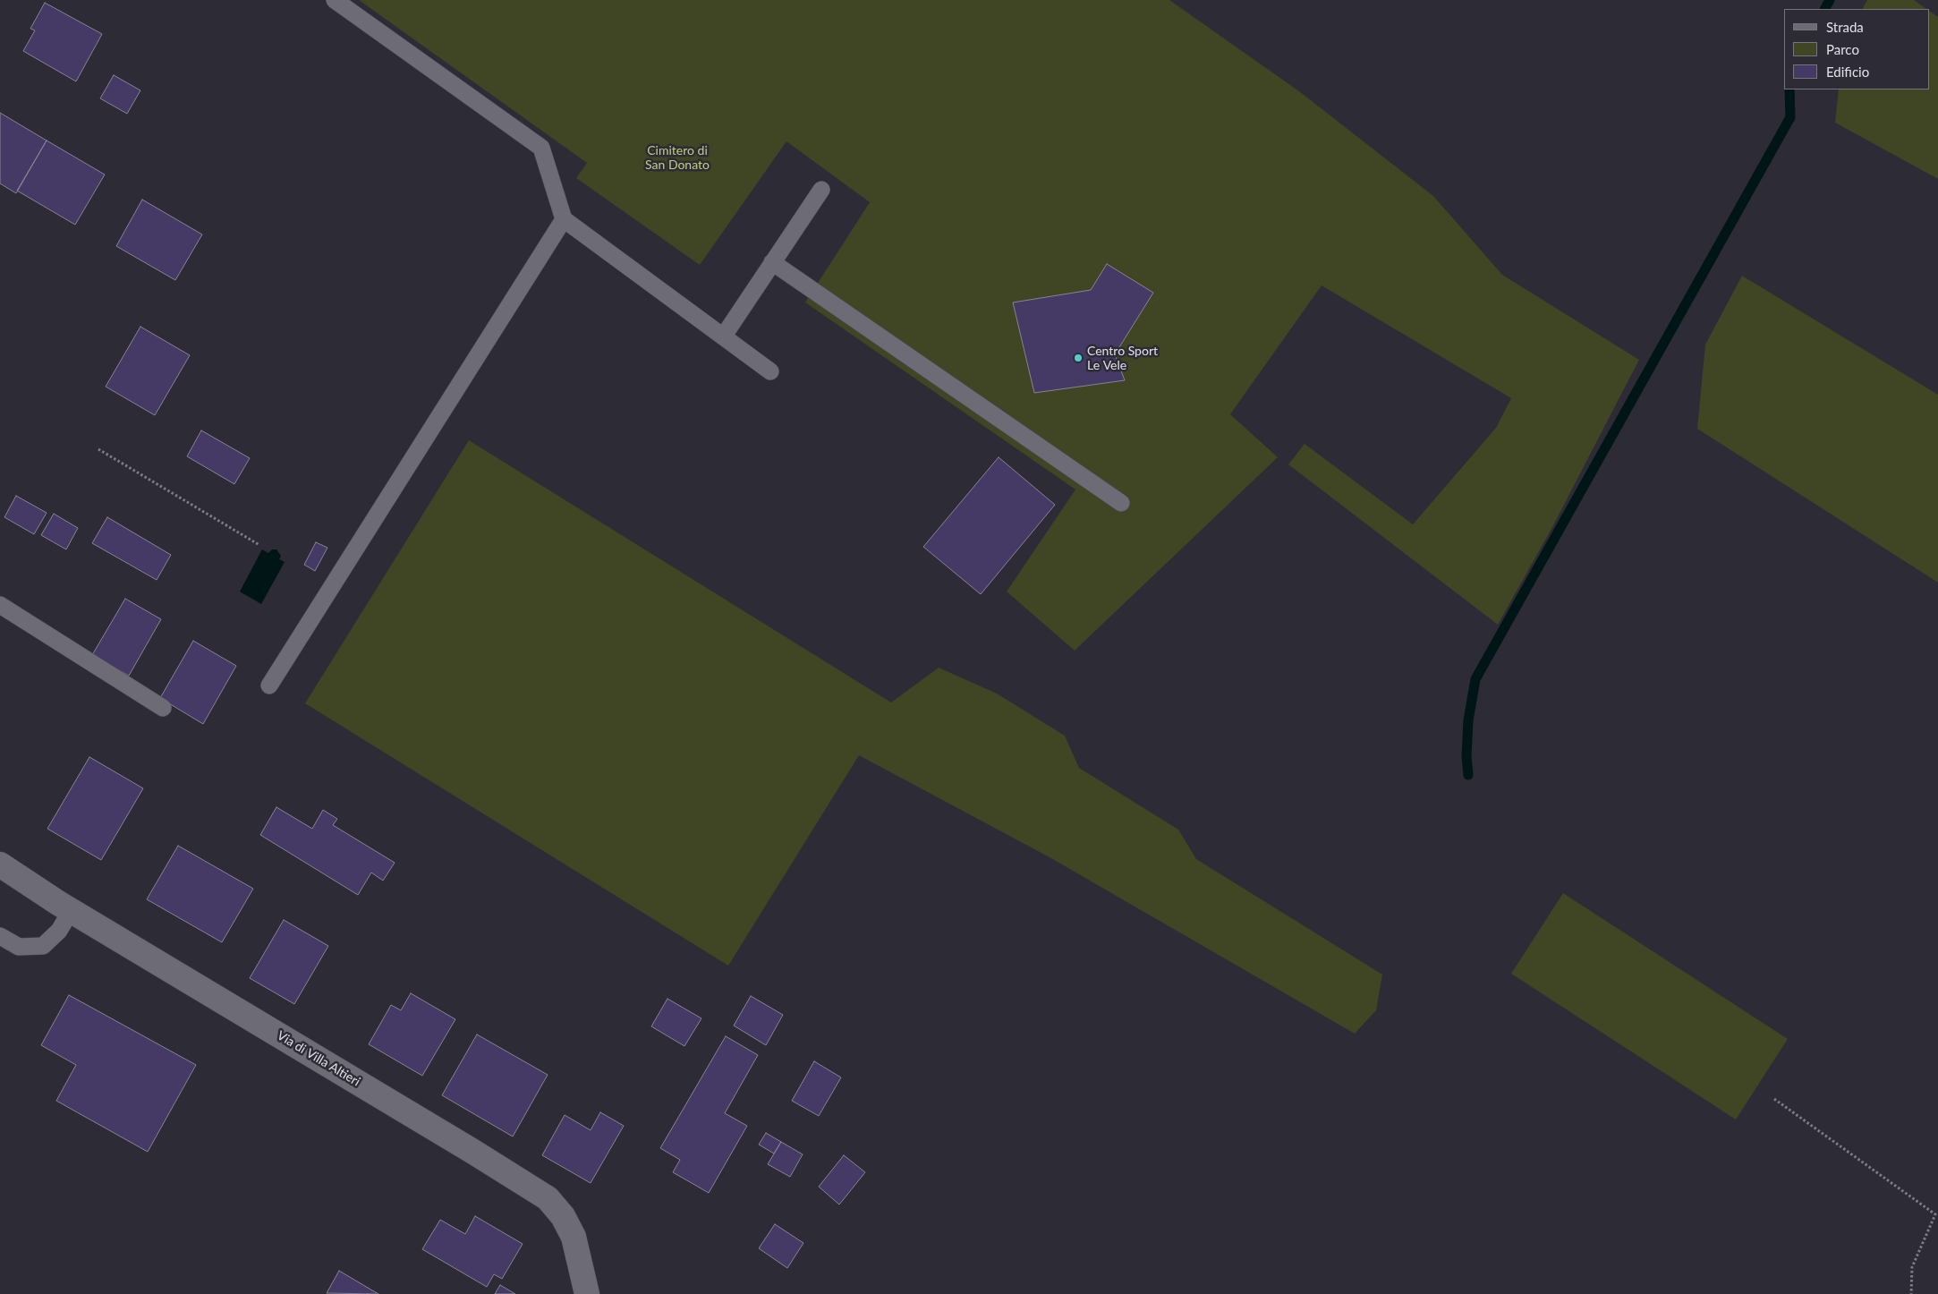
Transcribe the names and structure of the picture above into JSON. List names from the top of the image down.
{
  "streets": {
    "street": ["Via di Villa Altieri"]
  },
  "parks": ["Cimitero di San Donato"],
  "places": ["Centro Sport Le Vele"],
  "legend": ["Strada", "Parco", "Edificio"]
}
